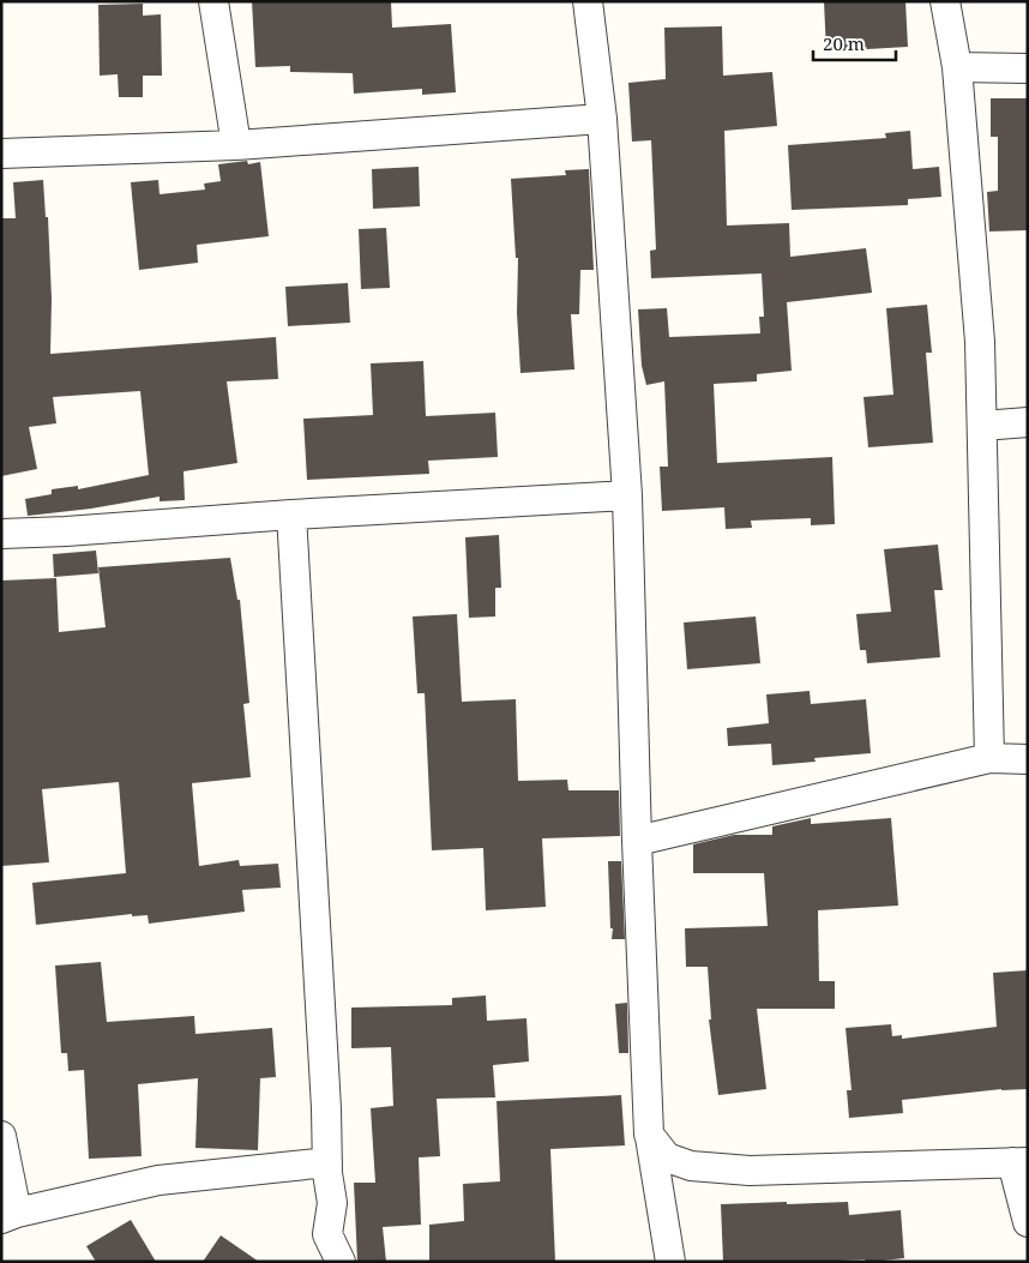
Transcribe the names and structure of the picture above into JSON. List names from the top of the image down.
{
  "scale_bar": "20 m"
}
